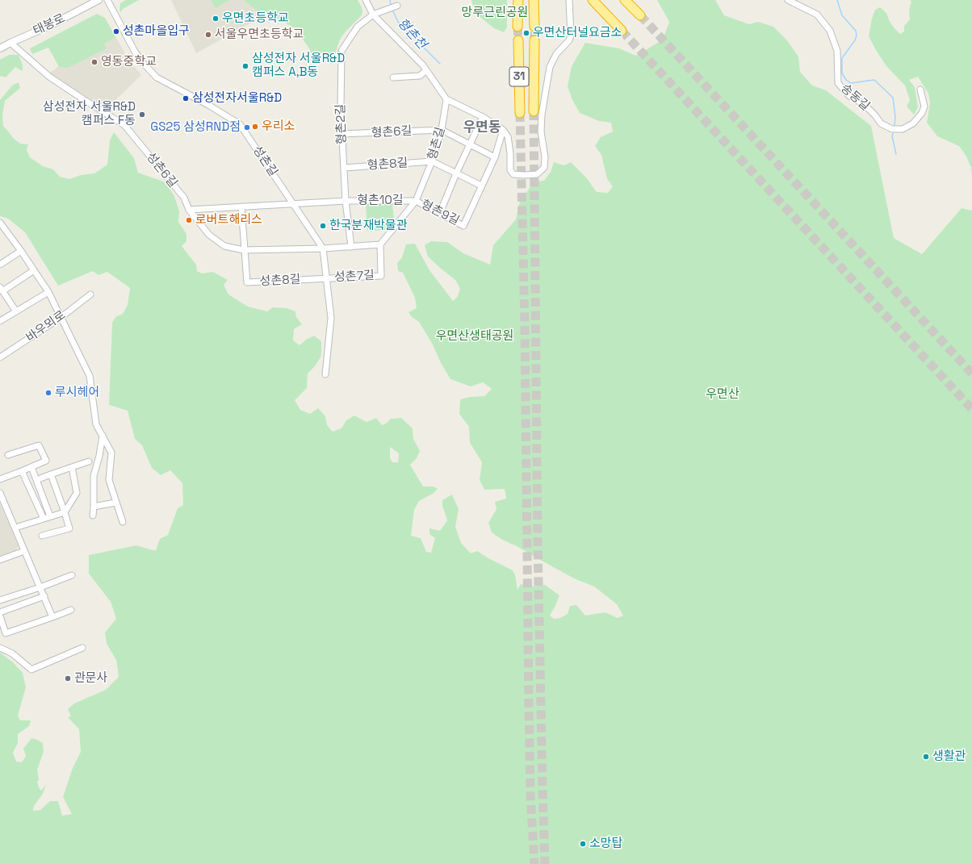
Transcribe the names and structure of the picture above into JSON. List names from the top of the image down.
{
  "streets": {
    "highway": ["31"],
    "street": [
      "태봉로",
      "송동길",
      "형촌2길",
      "형촌6길",
      "형촌길",
      "성촌길",
      "형촌8길",
      "성촌6길",
      "형촌10길",
      "형촌9길",
      "성촌7길",
      "성촌8길",
      "바우뫼로"
    ]
  },
  "crossings": [
    ["태봉로", "성촌6길"],
    ["형촌2길", "형촌6길"],
    ["형촌2길", "형촌8길"],
    ["형촌2길", "형촌10길"],
    ["형촌6길", "형촌길"],
    ["형촌길", "형촌8길"],
    ["형촌길", "형촌10길"],
    ["형촌길", "형촌9길"],
    ["형촌길", "성촌7길"],
    ["성촌길", "성촌6길"],
    ["성촌길", "형촌10길"],
    ["성촌길", "성촌7길"],
    ["성촌길", "성촌8길"],
    ["성촌6길", "형촌10길"],
    ["성촌6길", "성촌8길"],
    ["형촌10길", "형촌9길"],
    ["성촌7길", "성촌8길"]
  ],
  "districts": ["우면동"],
  "water": ["형촌천"],
  "parks": ["망루근린공원", "우면산생태공원", "우면산"],
  "places": [
    "우면초등학교",
    "성촌마을입구",
    "우면산터널요금소",
    "서울우면초등학교",
    "영동중학교",
    "삼성전자 서울R&D 캠퍼스 A,B동",
    "삼성전자서울R&D",
    "삼성전자 서울R&D 캠퍼스 F동",
    "우리소",
    "GS25 삼성RND점",
    "로버트해리스",
    "한국분재박물관",
    "루시헤어",
    "관문사",
    "생활관",
    "소망탑"
  ]
}
